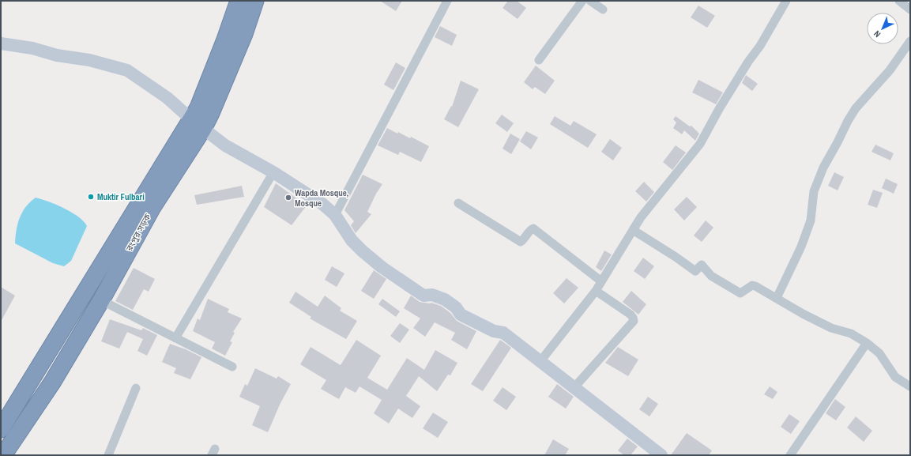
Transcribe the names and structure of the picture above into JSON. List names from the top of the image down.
{
  "streets": {
    "highway": ["রংপুর সড়ক"]
  },
  "places": ["Muktir Fulbari", "Wapda Mosque, Mosque"],
  "north": "bottom left"
}
